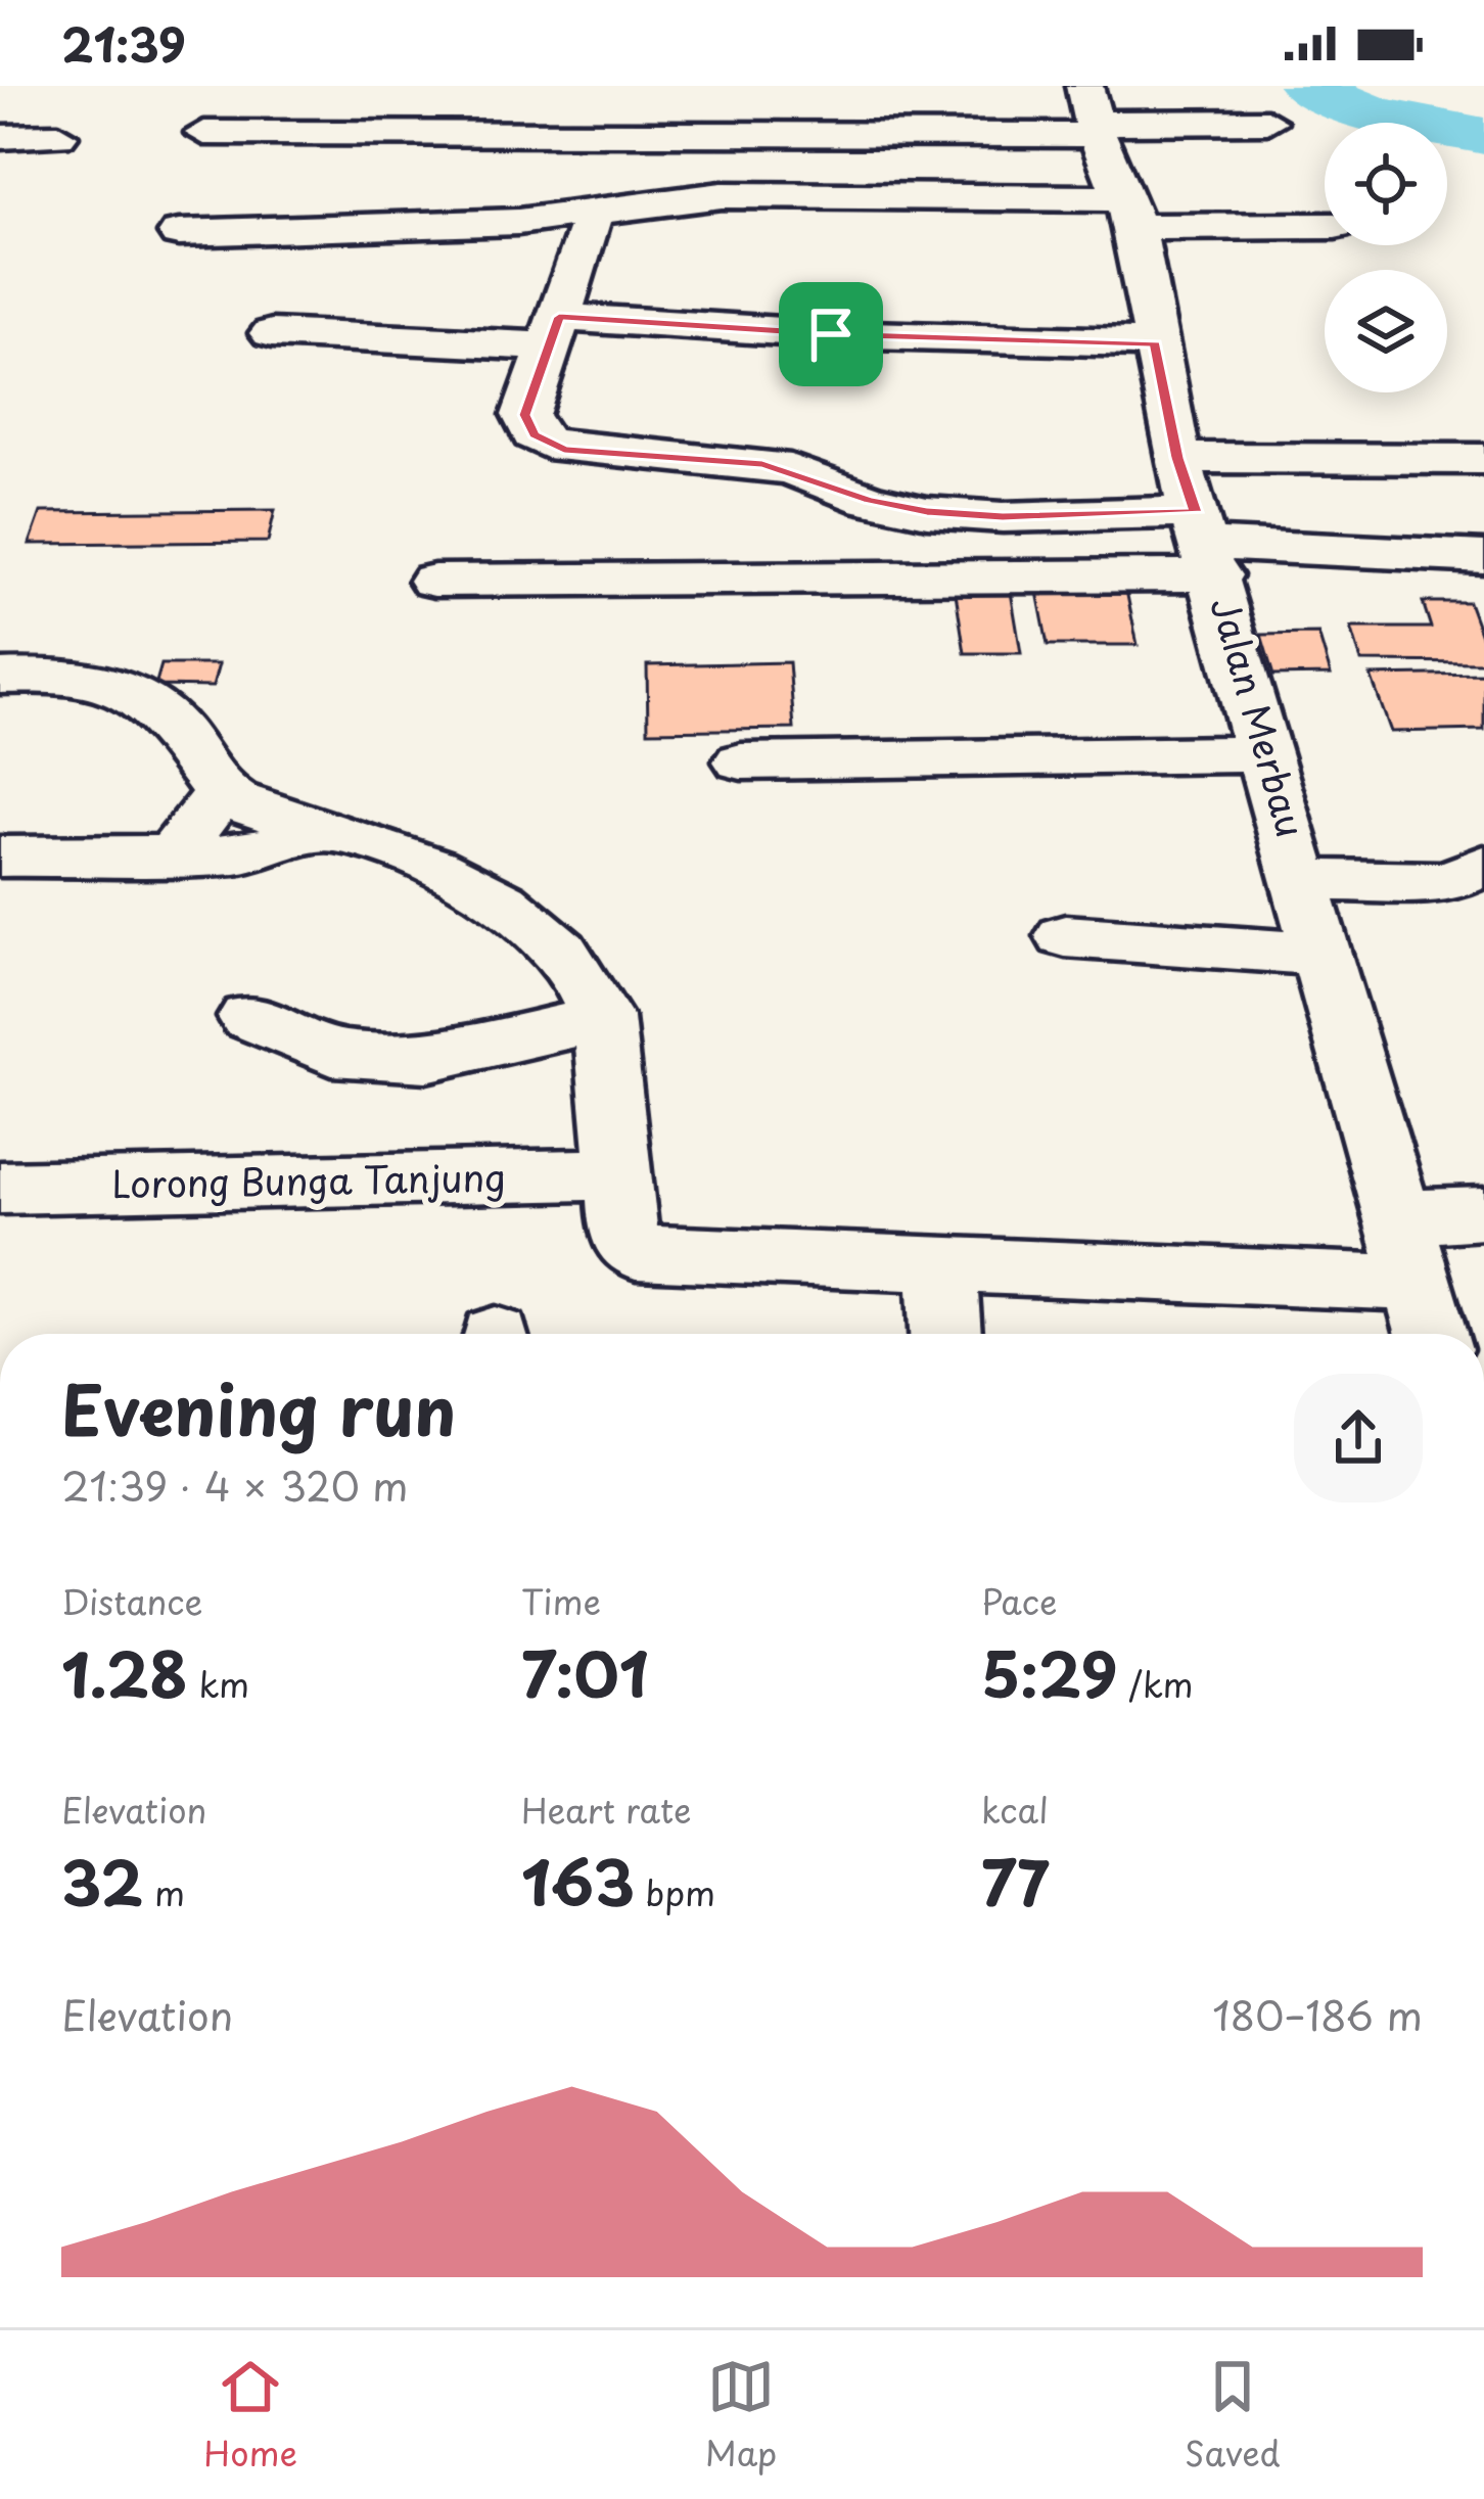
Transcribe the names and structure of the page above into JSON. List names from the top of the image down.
{
  "streets": {
    "street": ["Jalan Merbau", "Lorong Bunga Tanjung"]
  },
  "page": {
    "status": "21:39",
    "heading": ["Evening run", "21:39 · 4 × 320 m"],
    "stats": [
      ["Distance", "1.28 km"],
      ["Time", "7:01"],
      ["Pace", "5:29 /km"],
      ["Elevation", "32 m"],
      ["Heart rate", "163 bpm"],
      ["kcal", "77"]
    ],
    "chart": ["Elevation", "180–186 m"],
    "tabs": ["Home", "Map", "Saved"]
  }
}
